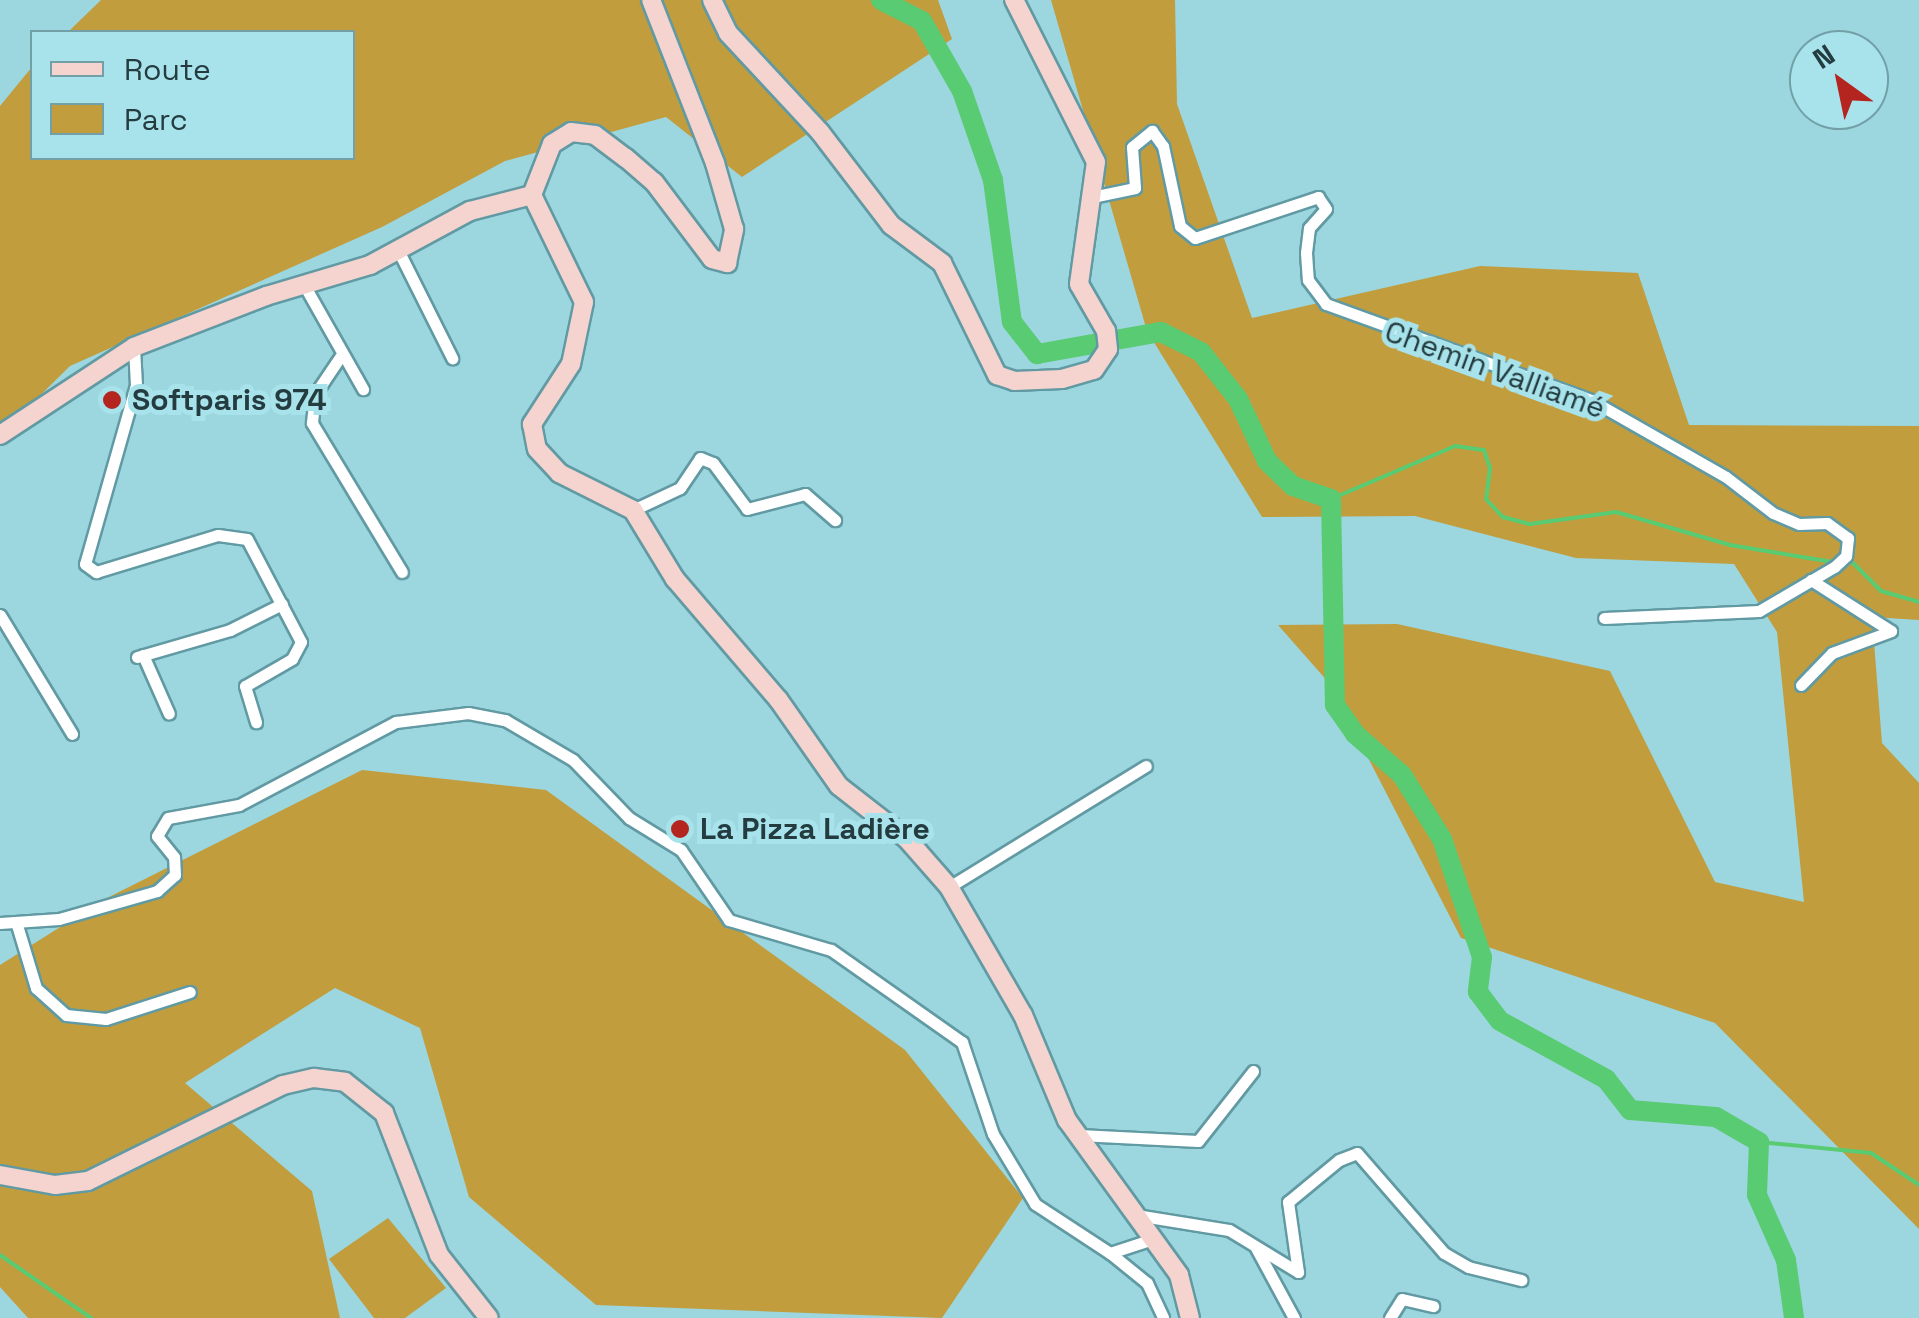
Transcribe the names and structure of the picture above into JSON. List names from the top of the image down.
{
  "streets": {
    "street": ["Chemin Valliamé"]
  },
  "places": ["Softparis 974", "La Pizza Ladière"],
  "legend": ["Route", "Parc"],
  "north": "top left"
}
